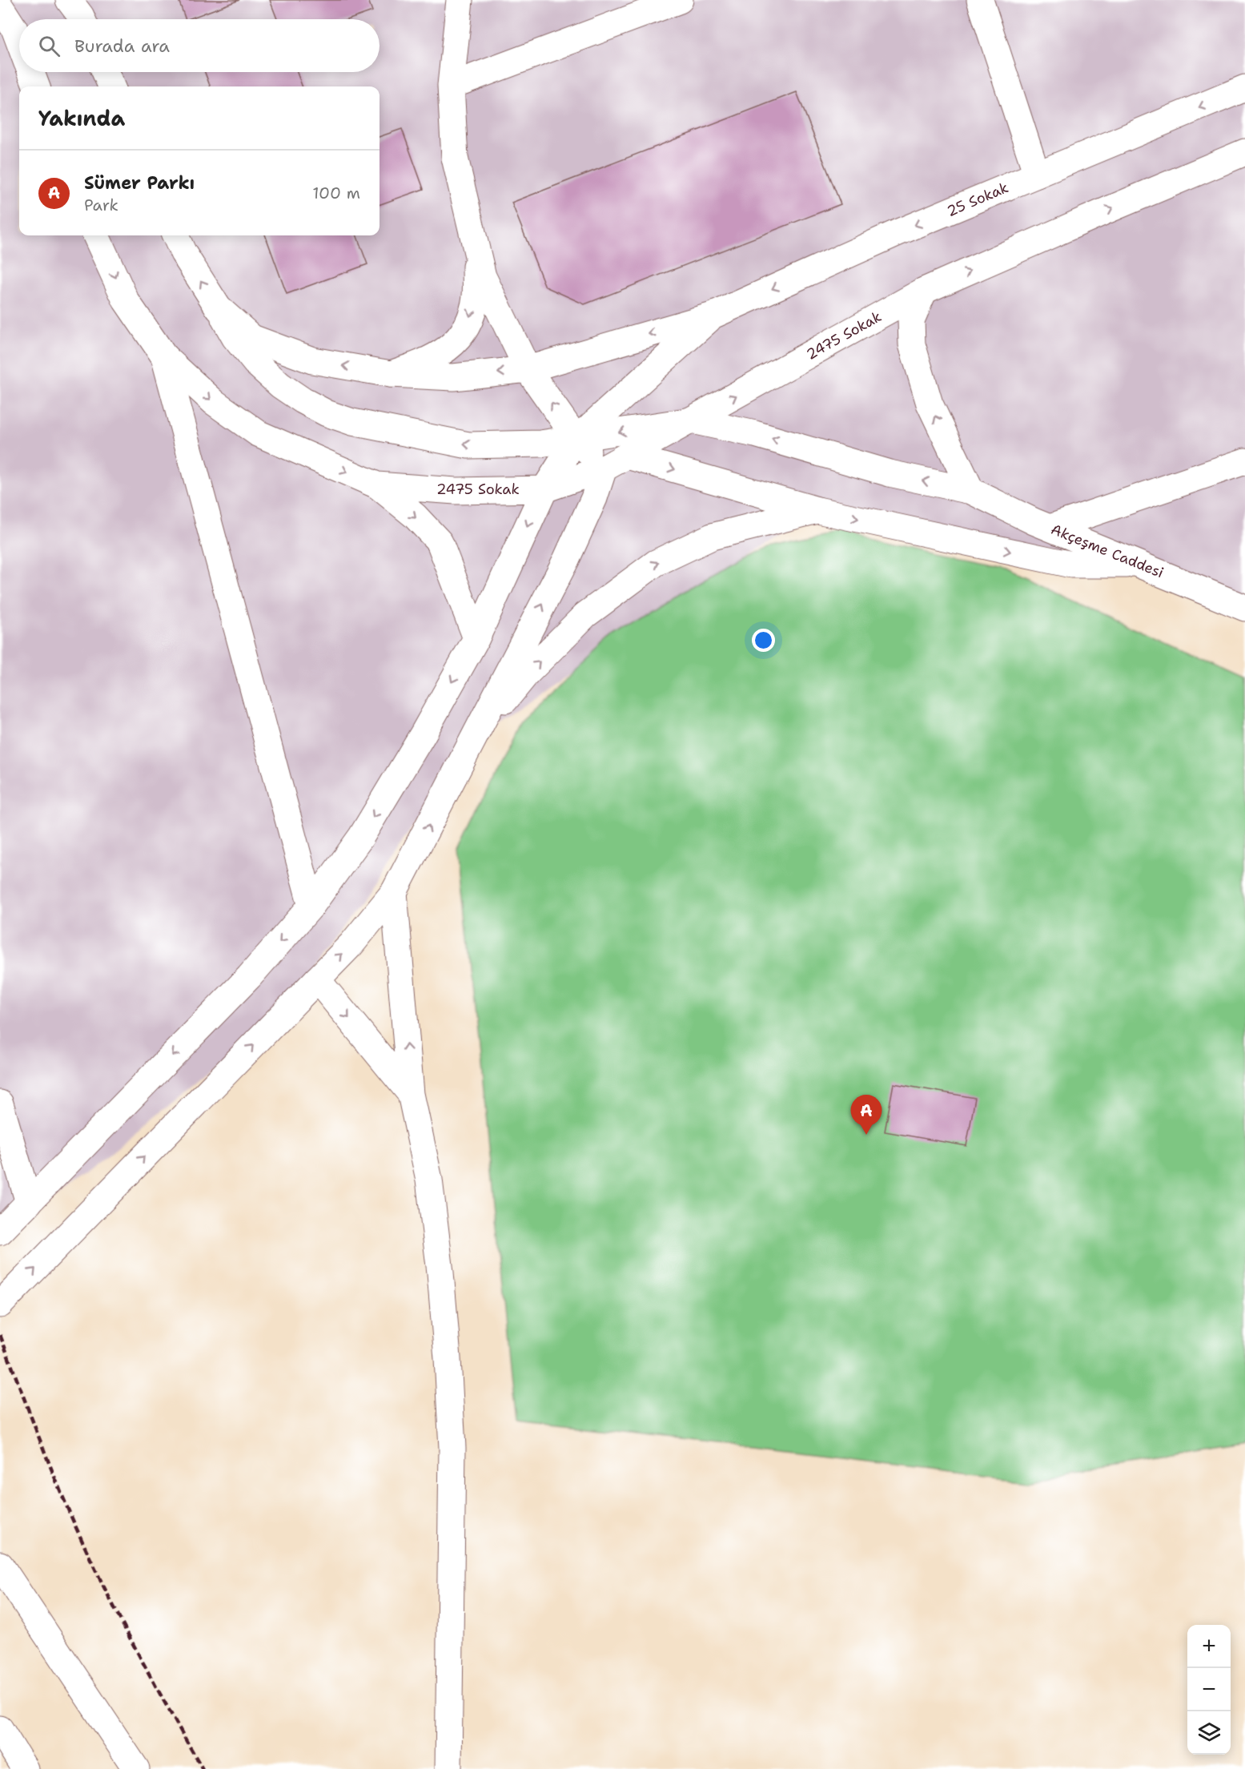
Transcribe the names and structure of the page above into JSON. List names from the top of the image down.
{
  "streets": {
    "main road": ["25 Sokak", "2475 Sokak", "Akçeşme Caddesi"]
  },
  "crossings": [
    ["2475 Sokak", "Akçeşme Caddesi"]
  ],
  "page": {
    "search": "Burada ara",
    "heading": "Yakında",
    "list": [
      {
        "mark": "A",
        "name": "Sümer Parkı",
        "note": "Park",
        "value": "100 m"
      }
    ],
    "pins": "A",
    "map_buttons": ["+", "−"]
  }
}
